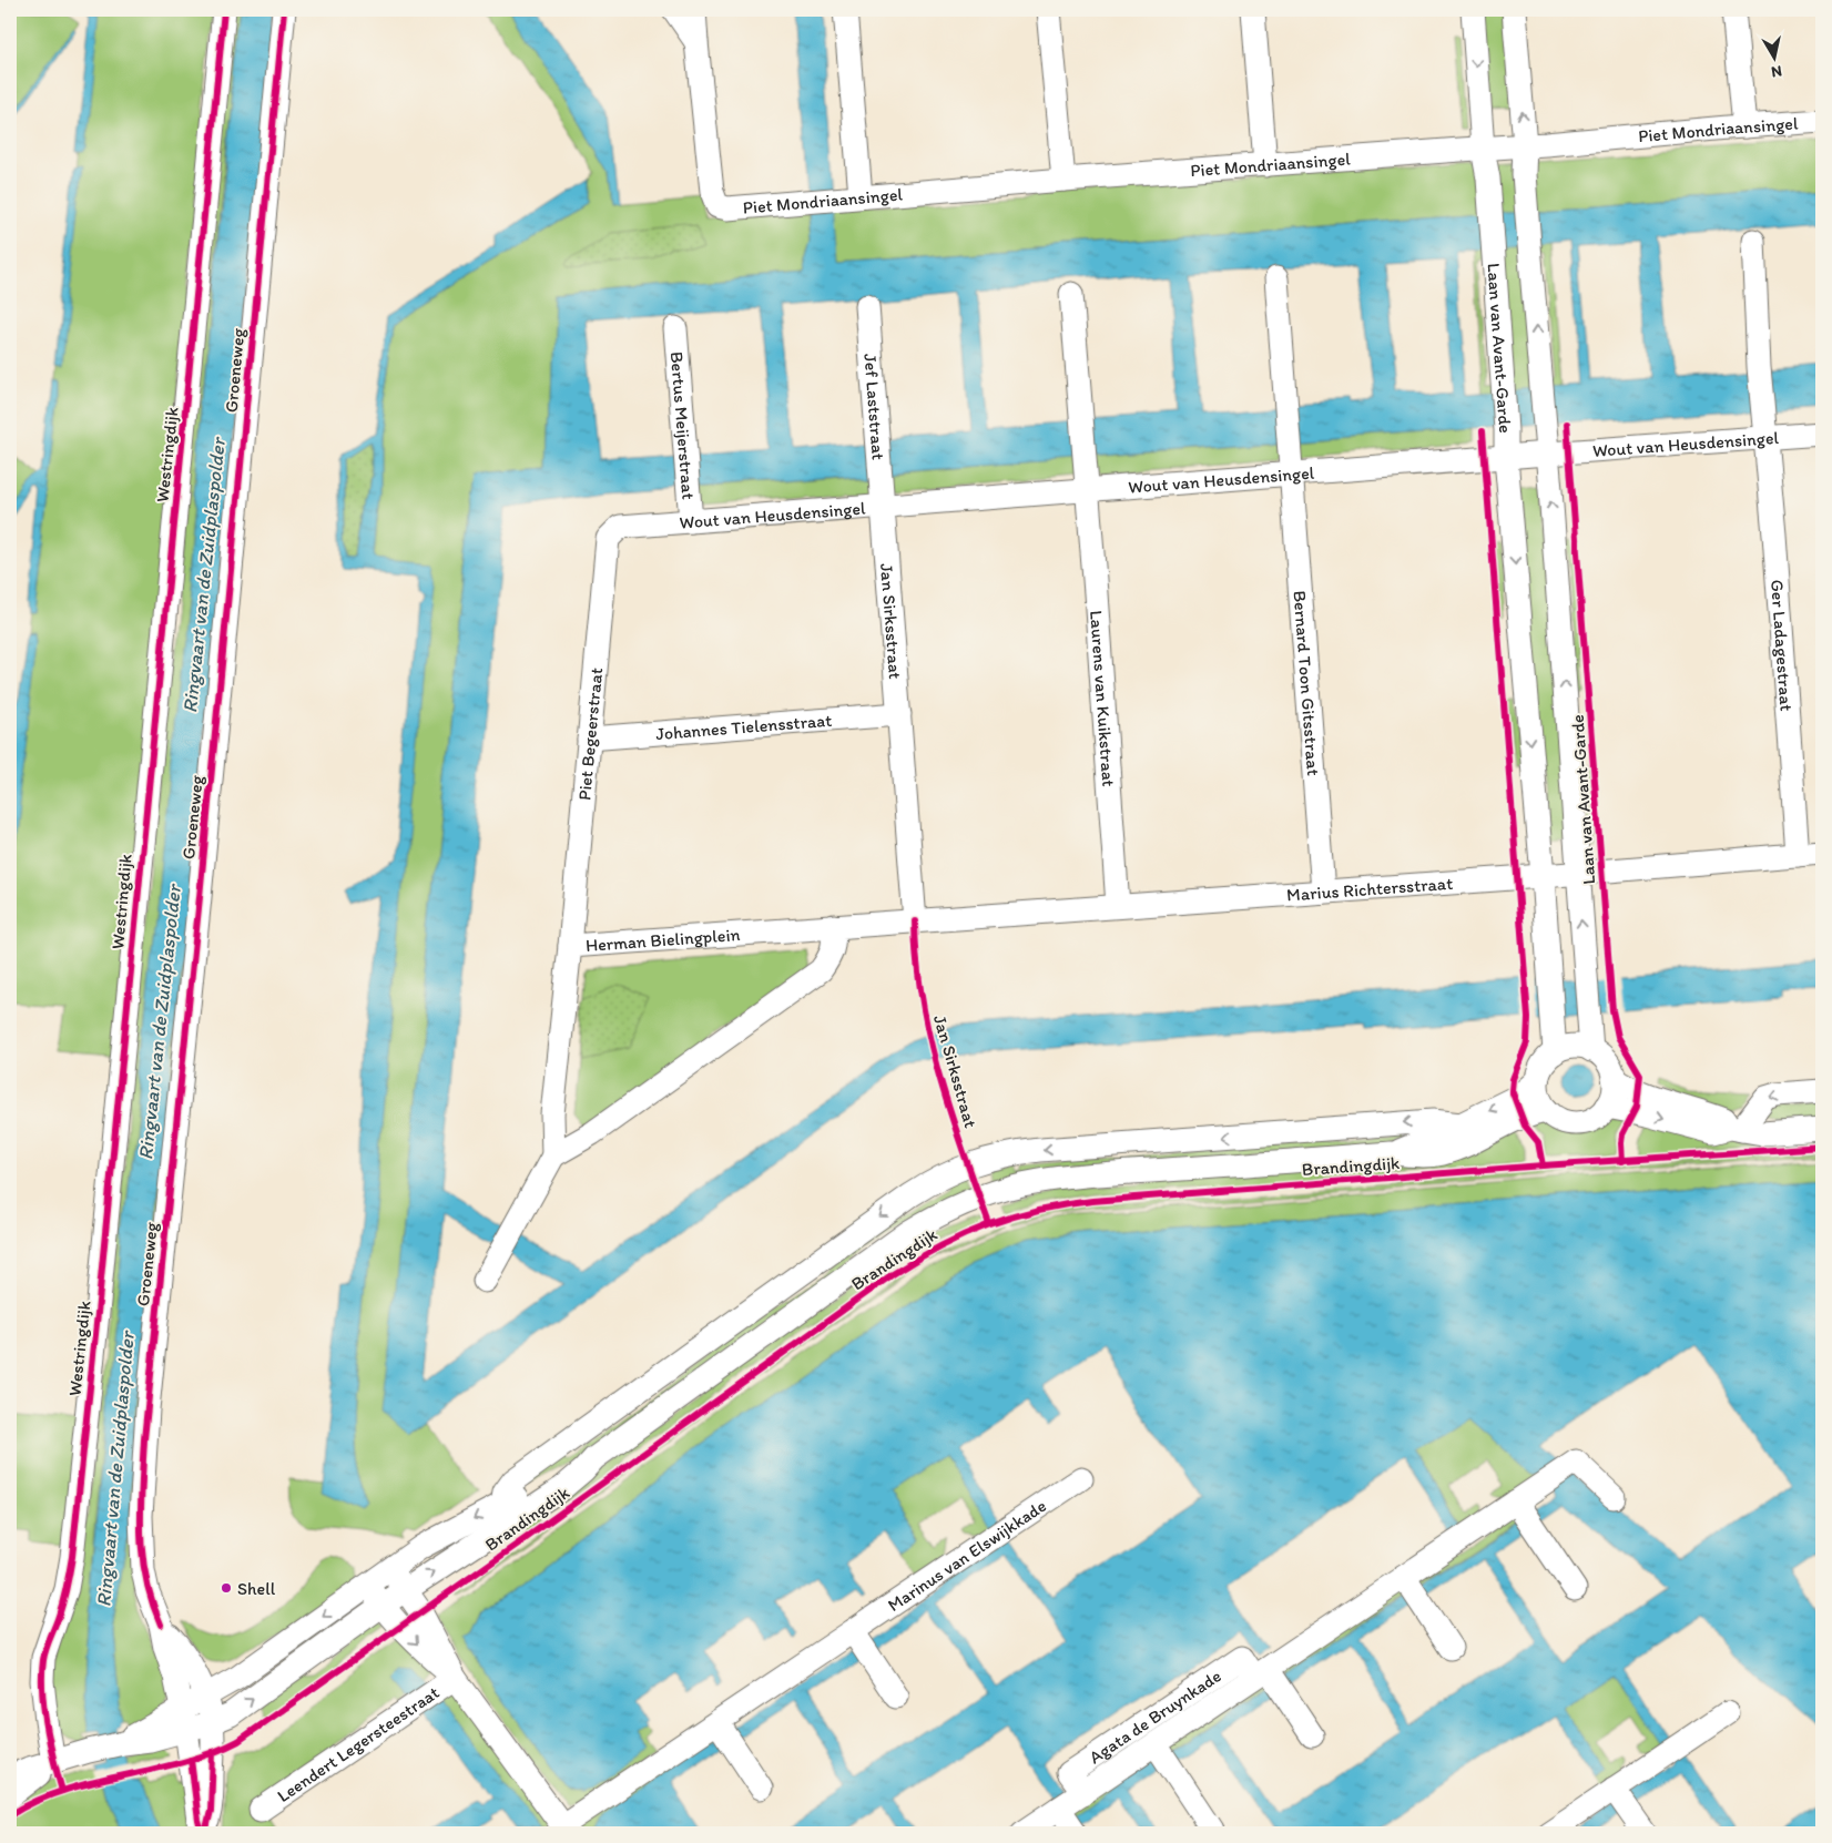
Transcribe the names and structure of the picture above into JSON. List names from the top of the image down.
{
  "streets": {
    "street": [
      "Piet Mondriaansingel",
      "Laan van Avant-Garde",
      "Groeneweg",
      "Jef Laststraat",
      "Bertus Meijerstraat",
      "Wout van Heusdensingel",
      "Westringdijk",
      "Jan Sirksstraat",
      "Ger Ladagestraat",
      "Bernard Toon Gitsstraat",
      "Laurens van Kuikstraat",
      "Johannes Tielensstraat",
      "Piet Begeerstraat",
      "Marius Richtersstraat",
      "Herman Bielingplein",
      "Brandingdijk",
      "Marinus van Elswijkkade",
      "Agata de Bruynkade",
      "Leendert Legersteestraat"
    ]
  },
  "crossings": [
    ["Piet Mondriaansingel", "Laan van Avant-Garde"],
    ["Laan van Avant-Garde", "Wout van Heusdensingel"],
    ["Laan van Avant-Garde", "Marius Richtersstraat"],
    ["Laan van Avant-Garde", "Brandingdijk"],
    ["Groeneweg", "Brandingdijk"],
    ["Jef Laststraat", "Wout van Heusdensingel"],
    ["Jef Laststraat", "Jan Sirksstraat"],
    ["Bertus Meijerstraat", "Wout van Heusdensingel"],
    ["Wout van Heusdensingel", "Jan Sirksstraat"],
    ["Wout van Heusdensingel", "Ger Ladagestraat"],
    ["Wout van Heusdensingel", "Bernard Toon Gitsstraat"],
    ["Wout van Heusdensingel", "Laurens van Kuikstraat"],
    ["Wout van Heusdensingel", "Piet Begeerstraat"],
    ["Westringdijk", "Brandingdijk"],
    ["Jan Sirksstraat", "Johannes Tielensstraat"],
    ["Jan Sirksstraat", "Marius Richtersstraat"],
    ["Jan Sirksstraat", "Herman Bielingplein"],
    ["Ger Ladagestraat", "Marius Richtersstraat"],
    ["Bernard Toon Gitsstraat", "Marius Richtersstraat"],
    ["Laurens van Kuikstraat", "Marius Richtersstraat"],
    ["Johannes Tielensstraat", "Piet Begeerstraat"],
    ["Piet Begeerstraat", "Herman Bielingplein"],
    ["Marius Richtersstraat", "Herman Bielingplein"]
  ],
  "water": ["Ringvaart van de Zuidplaspolder"],
  "places": ["Shell"],
  "north": "bottom"
}
